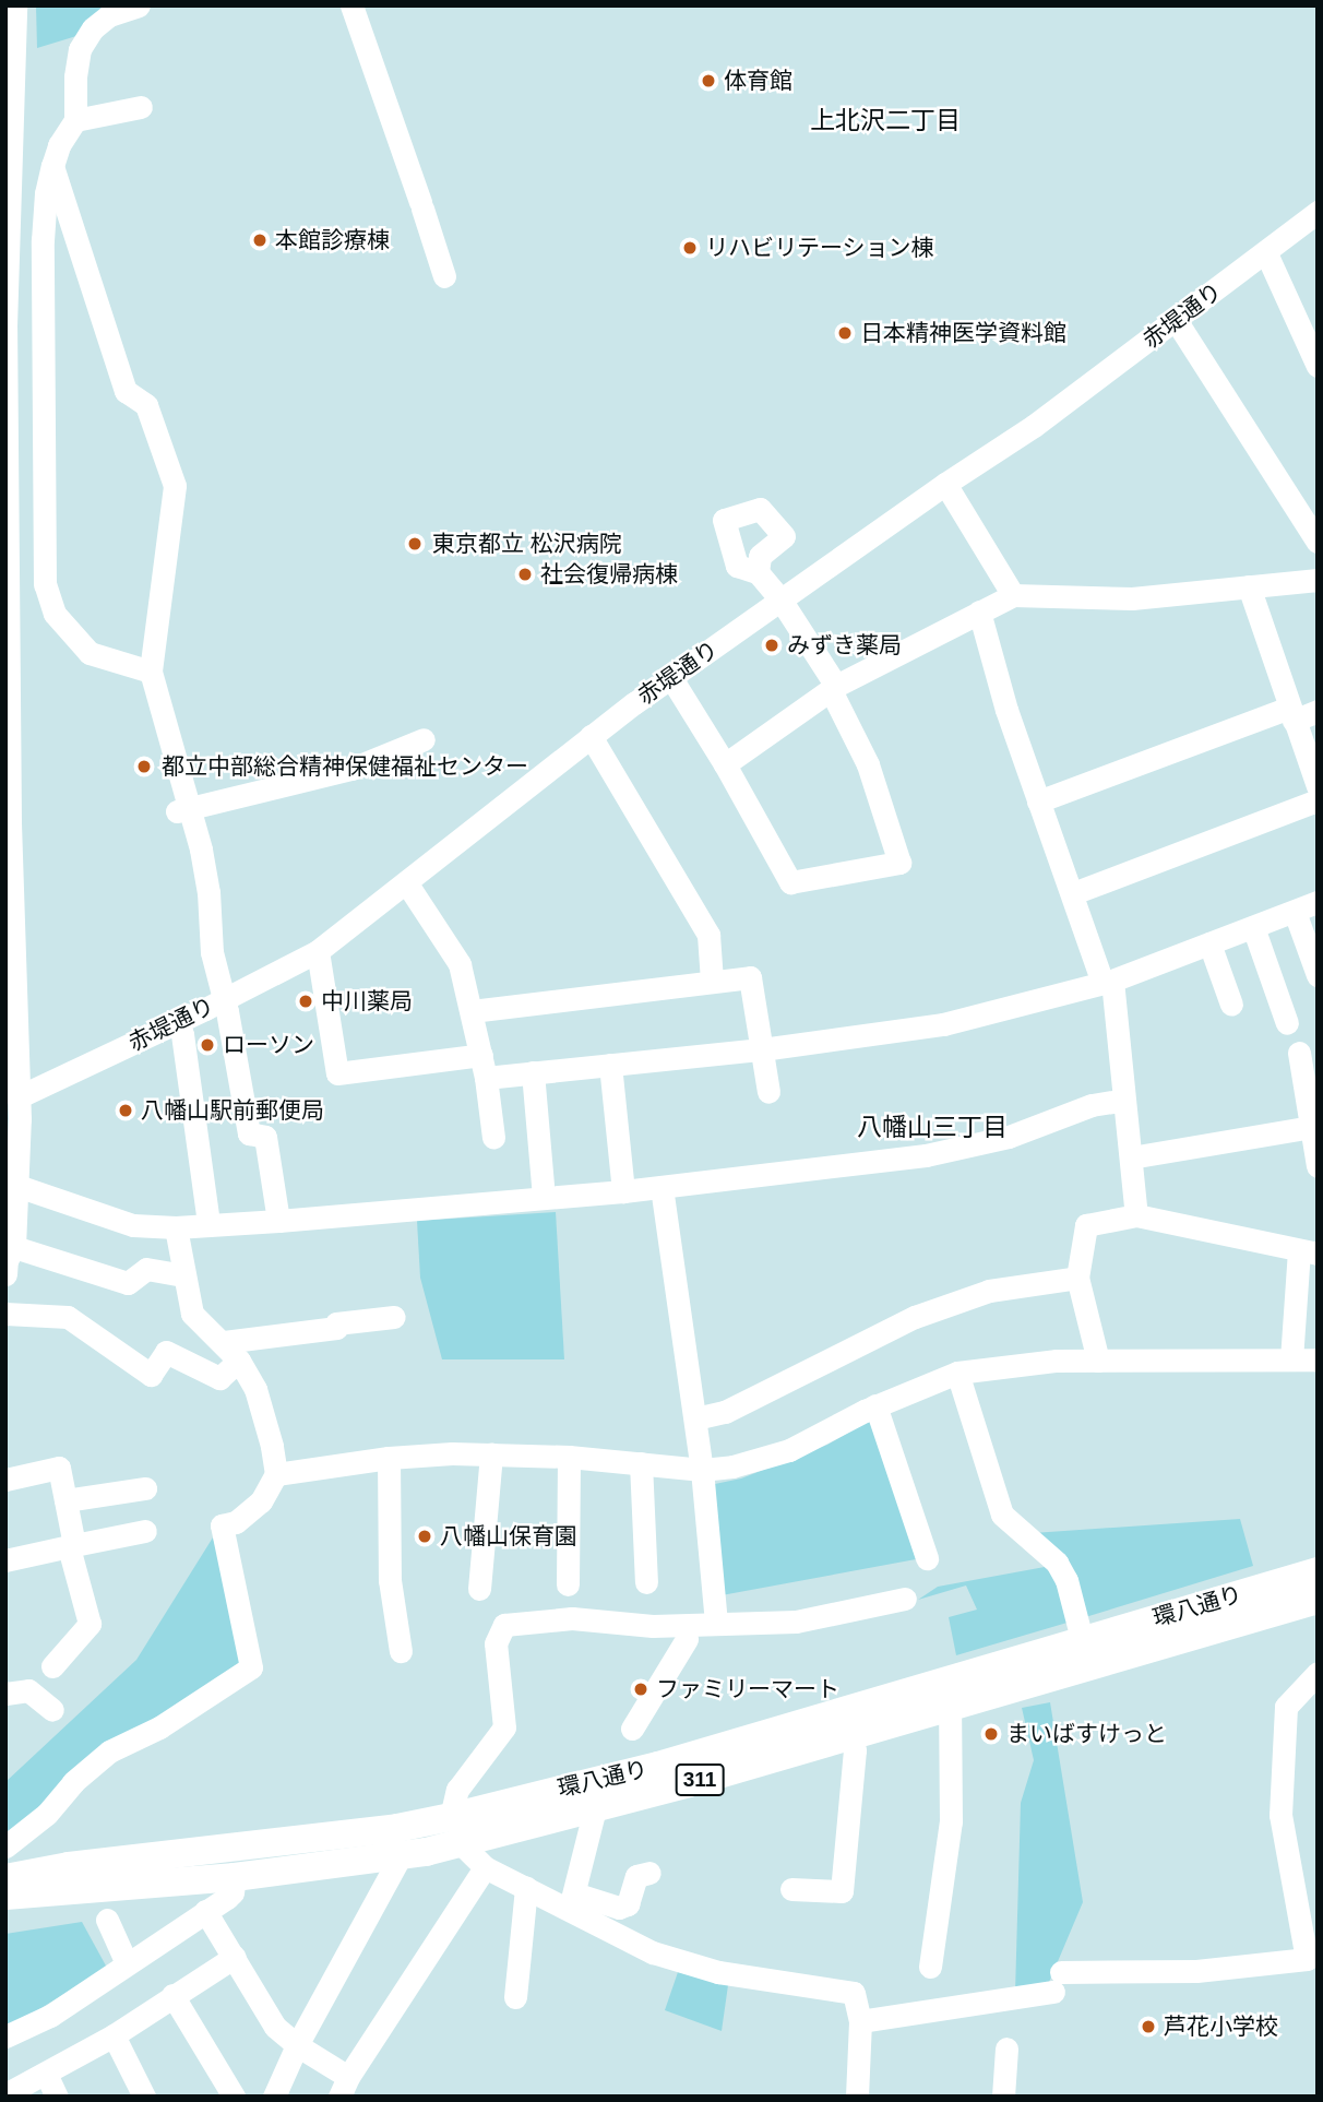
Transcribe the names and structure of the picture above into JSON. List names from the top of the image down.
{
  "streets": {
    "main road": ["環八通り", "311"],
    "street": ["赤堤通り"]
  },
  "districts": ["上北沢二丁目", "八幡山三丁目"],
  "places": [
    "体育館",
    "本館診療棟",
    "リハビリテーション棟",
    "日本精神医学資料館",
    "東京都立 松沢病院",
    "社会復帰病棟",
    "みずき薬局",
    "都立中部総合精神保健福祉センター",
    "中川薬局",
    "ローソン",
    "八幡山駅前郵便局",
    "八幡山保育園",
    "ファミリーマート",
    "まいばすけっと",
    "芦花小学校"
  ]
}
